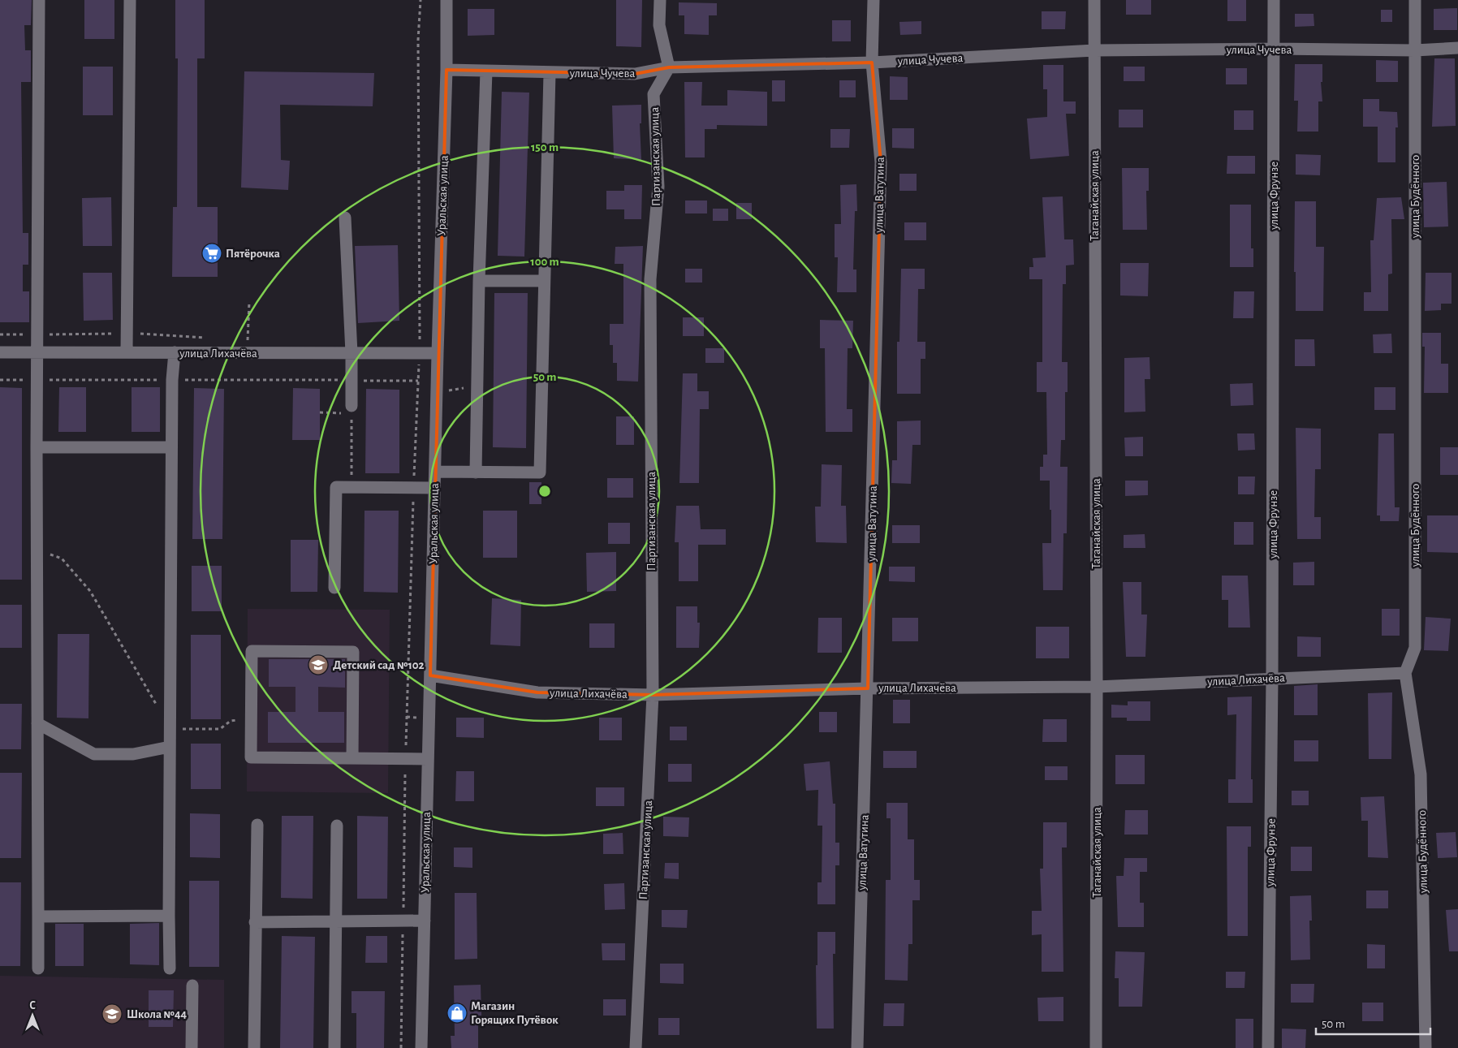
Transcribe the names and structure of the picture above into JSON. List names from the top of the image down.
{
  "streets": {
    "street": [
      "улица Чучева",
      "Партизанская улица",
      "улица Ватутина",
      "Уральская улица",
      "Таганайская улица",
      "улица Фрунзе",
      "улица Будённого",
      "улица Лихачёва"
    ]
  },
  "crossings": [
    ["улица Чучева", "Партизанская улица"],
    ["улица Чучева", "улица Ватутина"],
    ["улица Чучева", "Уральская улица"],
    ["улица Чучева", "Таганайская улица"],
    ["улица Чучева", "улица Фрунзе"],
    ["улица Чучева", "улица Будённого"],
    ["Партизанская улица", "улица Лихачёва"],
    ["улица Ватутина", "улица Лихачёва"],
    ["Уральская улица", "улица Лихачёва"],
    ["Таганайская улица", "улица Лихачёва"],
    ["улица Фрунзе", "улица Лихачёва"],
    ["улица Будённого", "улица Лихачёва"]
  ],
  "places": {
    "supermarket": ["Пятёрочка"],
    "school or university": ["Детский сад №102", "Школа №44"],
    "shop": ["Магазин Горящих Путёвок"]
  },
  "scale_bar": "50 m",
  "north": "top",
  "rings": ["150 m", "100 m", "50 m"]
}
